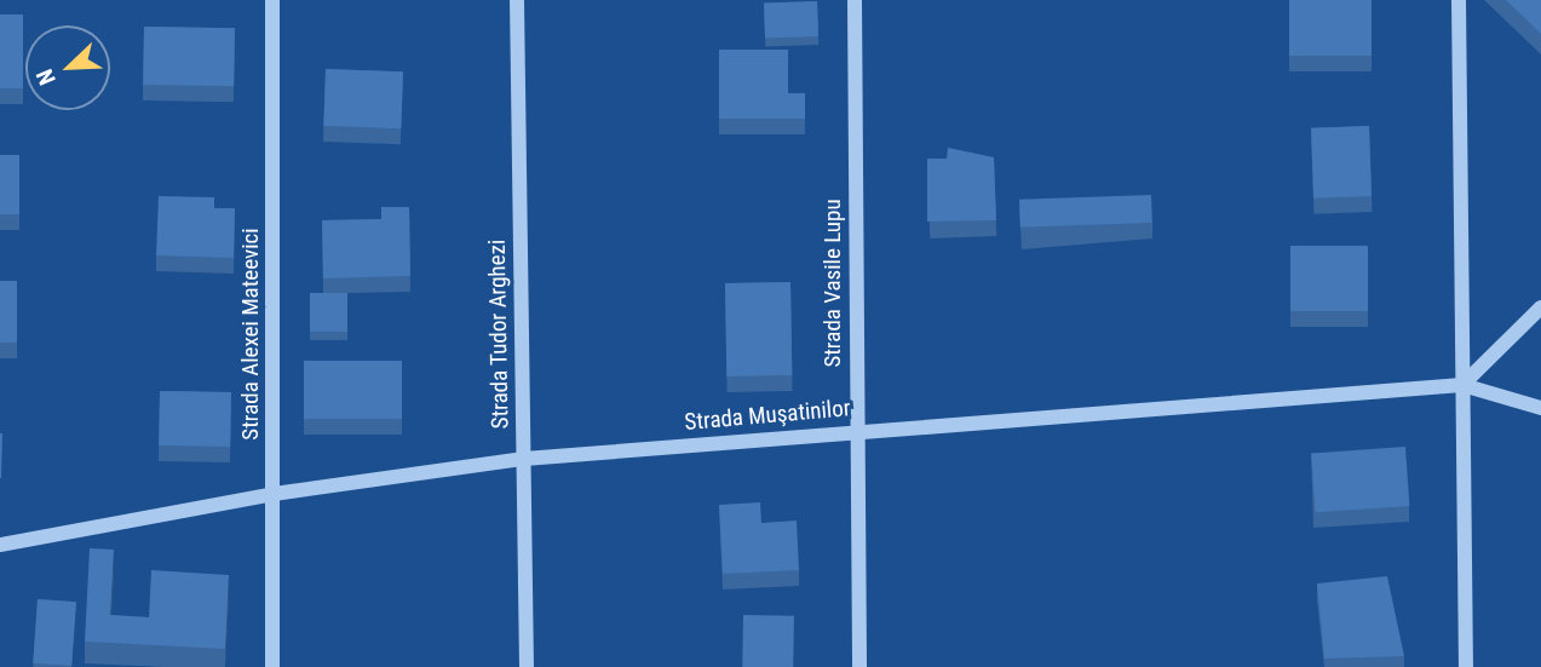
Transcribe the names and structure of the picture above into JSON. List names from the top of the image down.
{
  "streets": {
    "street": [
      "Strada Vasile Lupu",
      "Strada Alexei Mateevici",
      "Strada Tudor Arghezi",
      "Strada Muşatinilor"
    ]
  },
  "crossings": [
    ["Strada Vasile Lupu", "Strada Muşatinilor"],
    ["Strada Alexei Mateevici", "Strada Muşatinilor"],
    ["Strada Tudor Arghezi", "Strada Muşatinilor"]
  ],
  "north": "bottom left"
}
